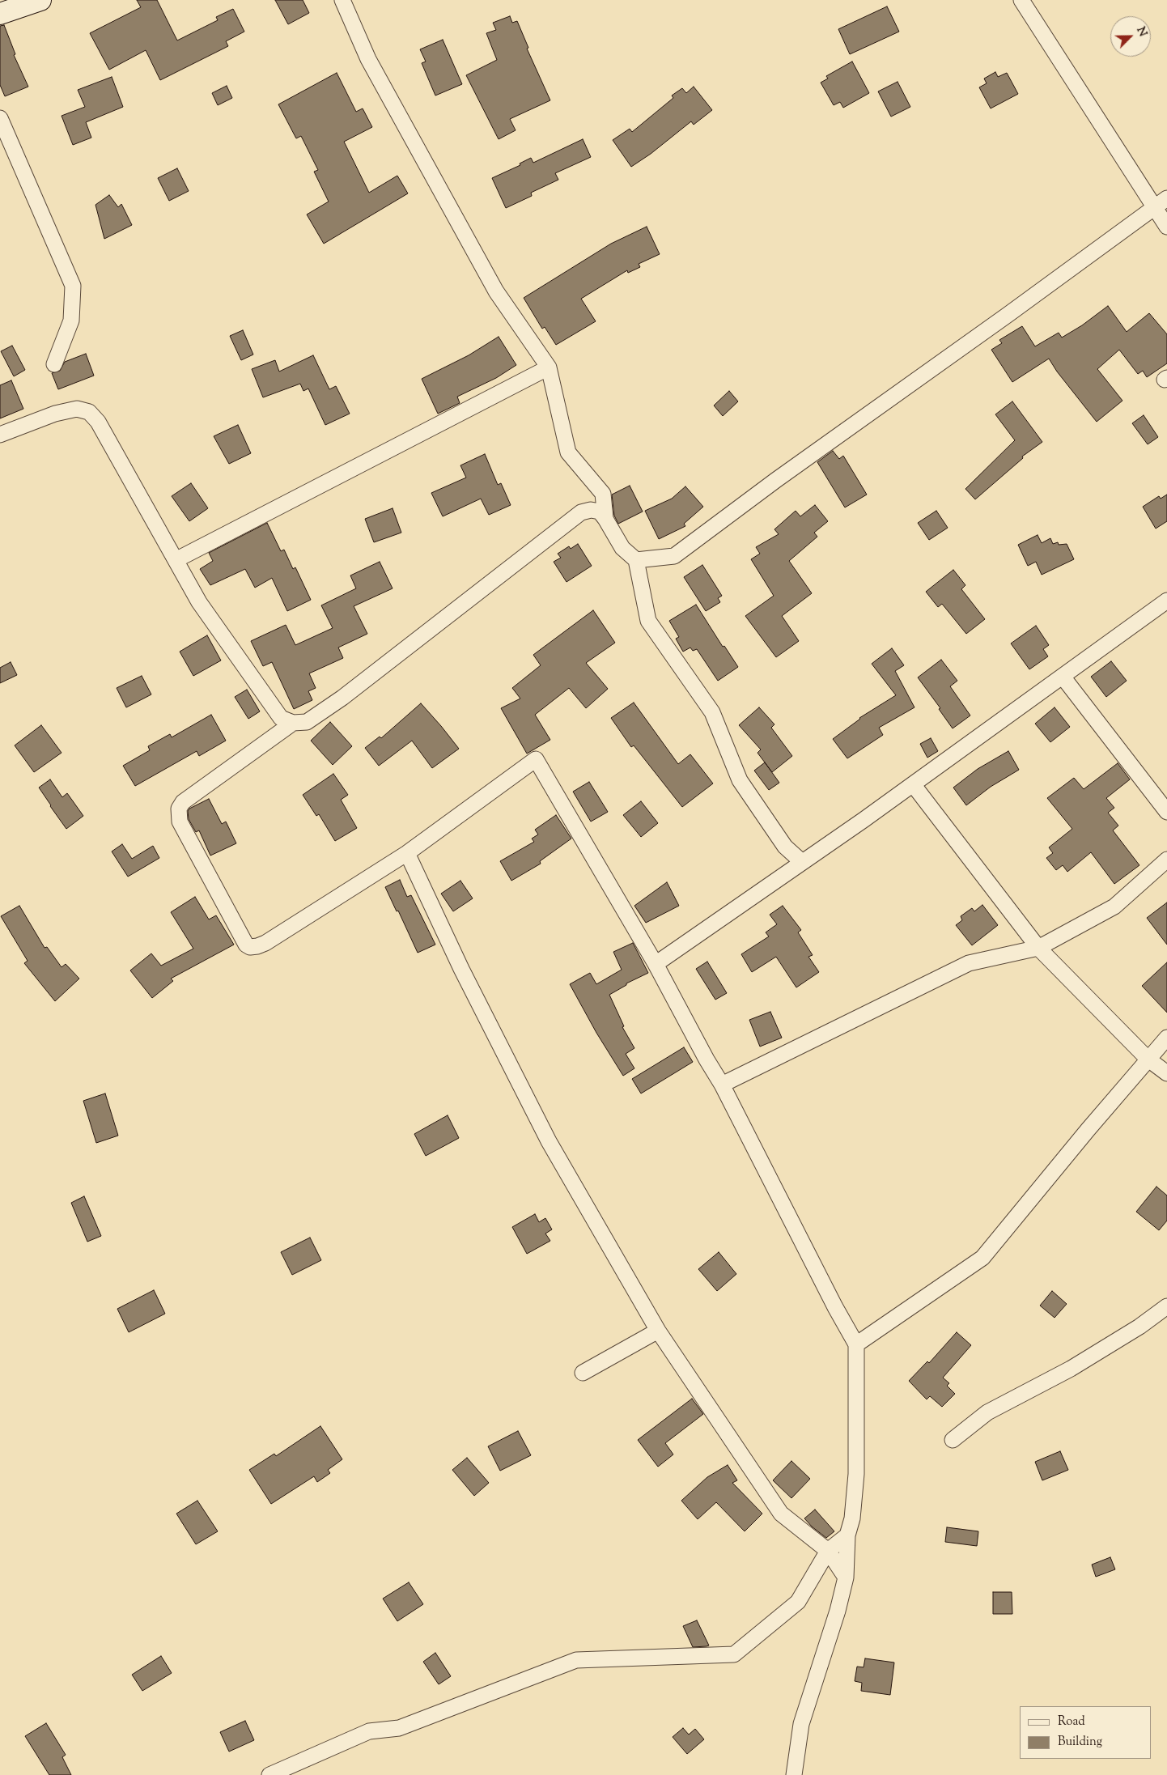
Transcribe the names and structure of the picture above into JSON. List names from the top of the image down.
{
  "legend": ["Road", "Building"],
  "north": "top right"
}
